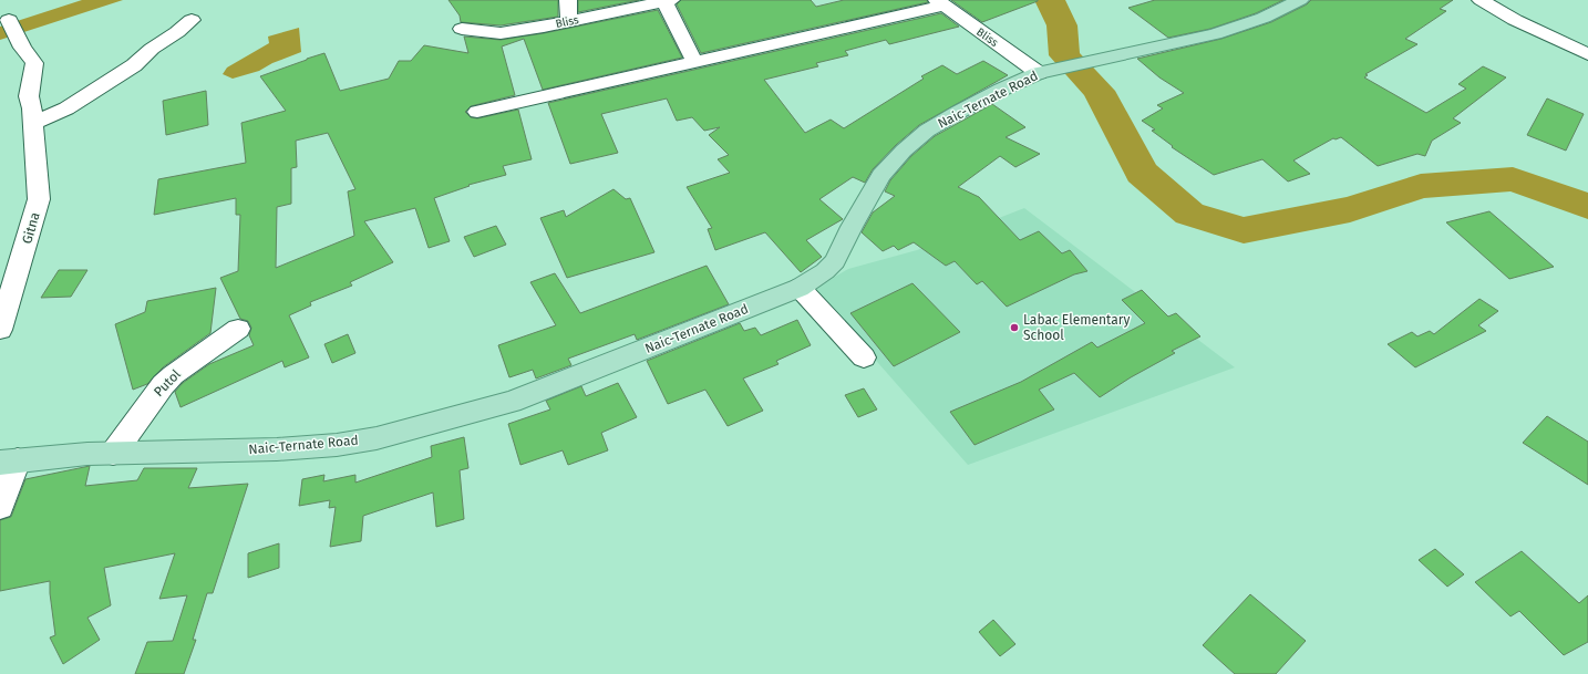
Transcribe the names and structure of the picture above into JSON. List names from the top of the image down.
{
  "streets": {
    "main road": ["Naic-Ternate Road"],
    "street": ["Bliss", "Gitna", "Putol"]
  },
  "crossings": [
    ["Bliss", "Naic-Ternate Road"],
    ["Naic-Ternate Road", "Putol"]
  ],
  "places": ["Labac Elementary School"]
}
